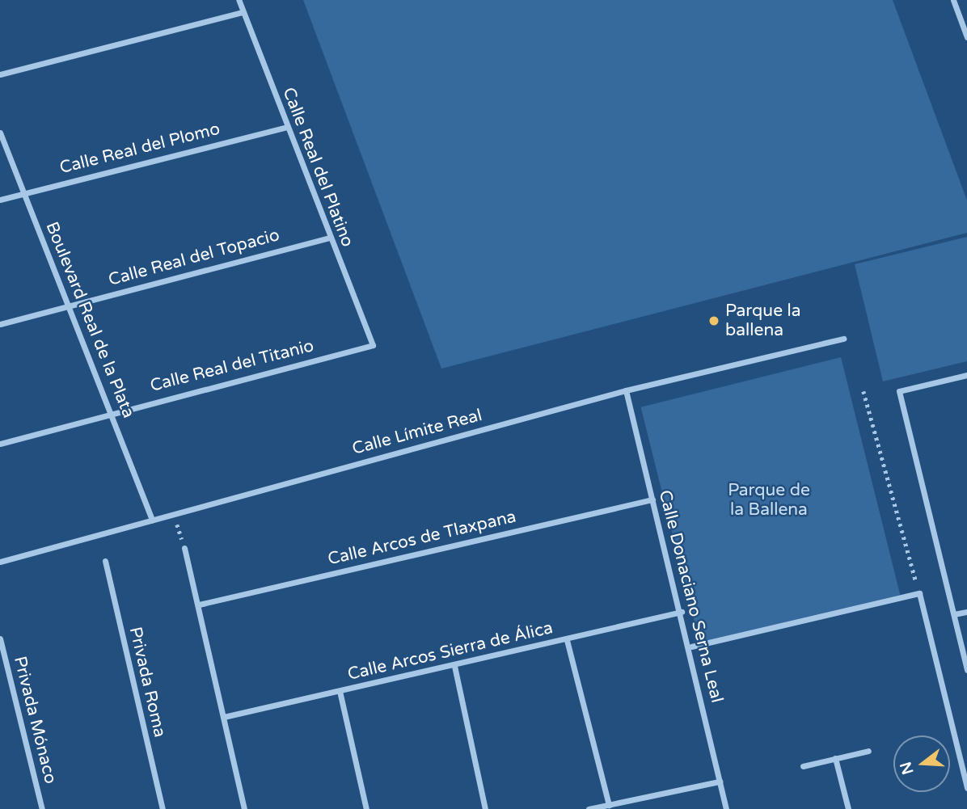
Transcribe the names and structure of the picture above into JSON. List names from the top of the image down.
{
  "streets": {
    "street": [
      "Calle Real del Plomo",
      "Calle Real del Platino",
      "Calle Real del Topacio",
      "Boulevard Real de la Plata",
      "Calle Real del Titanio",
      "Calle Límite Real",
      "Calle Arcos de Tlaxpana",
      "Calle Donaciano Serna Leal",
      "Calle Arcos Sierra de Álica",
      "Privada Roma",
      "Privada Mónaco"
    ]
  },
  "crossings": [
    ["Calle Real del Plomo", "Calle Real del Platino"],
    ["Calle Real del Plomo", "Boulevard Real de la Plata"],
    ["Calle Real del Platino", "Calle Real del Topacio"],
    ["Calle Real del Platino", "Calle Real del Titanio"],
    ["Calle Real del Topacio", "Boulevard Real de la Plata"],
    ["Boulevard Real de la Plata", "Calle Real del Titanio"],
    ["Boulevard Real de la Plata", "Calle Límite Real"],
    ["Calle Límite Real", "Calle Donaciano Serna Leal"],
    ["Calle Arcos de Tlaxpana", "Calle Donaciano Serna Leal"],
    ["Calle Donaciano Serna Leal", "Calle Arcos Sierra de Álica"]
  ],
  "parks": ["Parque de la Ballena"],
  "places": ["Parque la ballena"],
  "north": "left"
}
